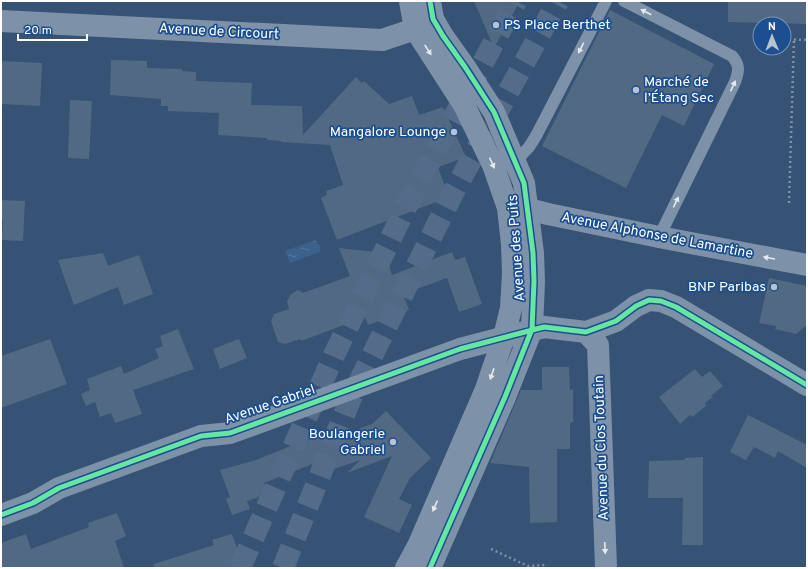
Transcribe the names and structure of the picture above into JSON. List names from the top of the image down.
{
  "streets": {
    "street": [
      "Avenue de Circourt",
      "Avenue Alphonse de Lamartine",
      "Avenue des Puits",
      "Avenue Gabriel",
      "Avenue du Clos Toutain"
    ]
  },
  "crossings": [
    ["Avenue de Circourt", "Avenue des Puits"],
    ["Avenue Alphonse de Lamartine", "Avenue des Puits"],
    ["Avenue des Puits", "Avenue Gabriel"],
    ["Avenue Gabriel", "Avenue du Clos Toutain"]
  ],
  "one_way": ["Avenue du Clos Toutain"],
  "places": [
    "PS Place Berthet",
    "Marché de l’Étang Sec",
    "Mangalore Lounge",
    "BNP Paribas",
    "Boulangerie Gabriel"
  ],
  "scale_bar": "20 m",
  "north": "top"
}
